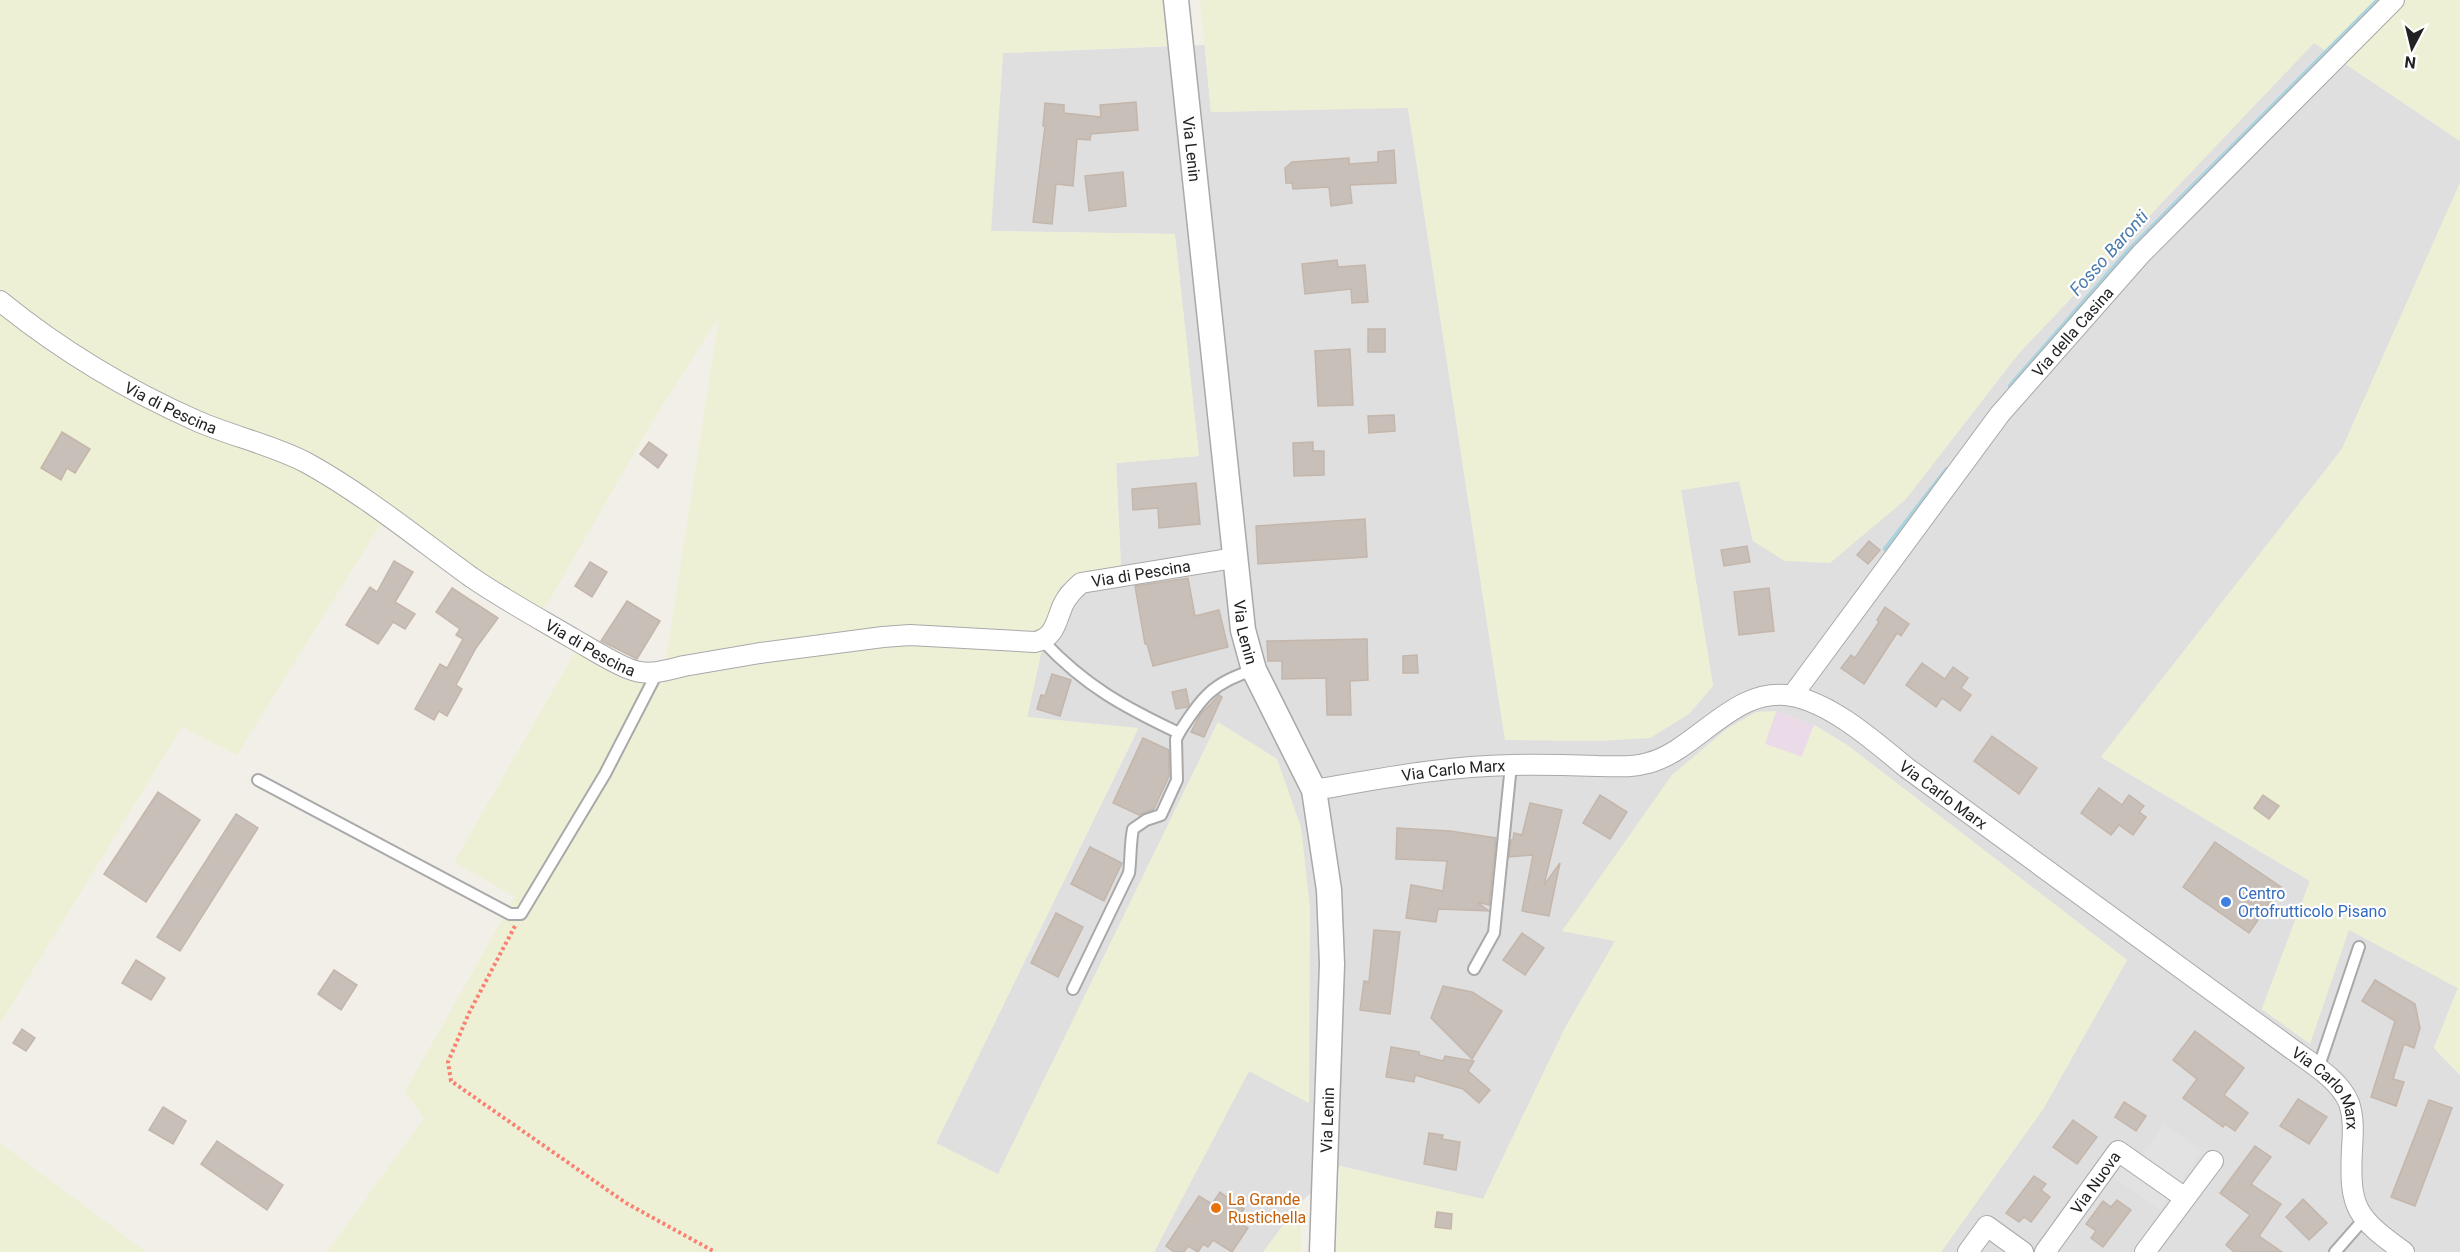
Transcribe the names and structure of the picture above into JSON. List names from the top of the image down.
{
  "streets": {
    "street": [
      "Via Lenin",
      "Via della Casina",
      "Via di Pescina",
      "Via Carlo Marx",
      "Via Nuova"
    ]
  },
  "crossings": [
    ["Via Lenin", "Via di Pescina"],
    ["Via Lenin", "Via Carlo Marx"],
    ["Via della Casina", "Via Carlo Marx"]
  ],
  "water": ["Fosso Baronti"],
  "places": ["Centro Ortofrutticolo Pisano", "La Grande Rustichella"],
  "north": "bottom"
}
